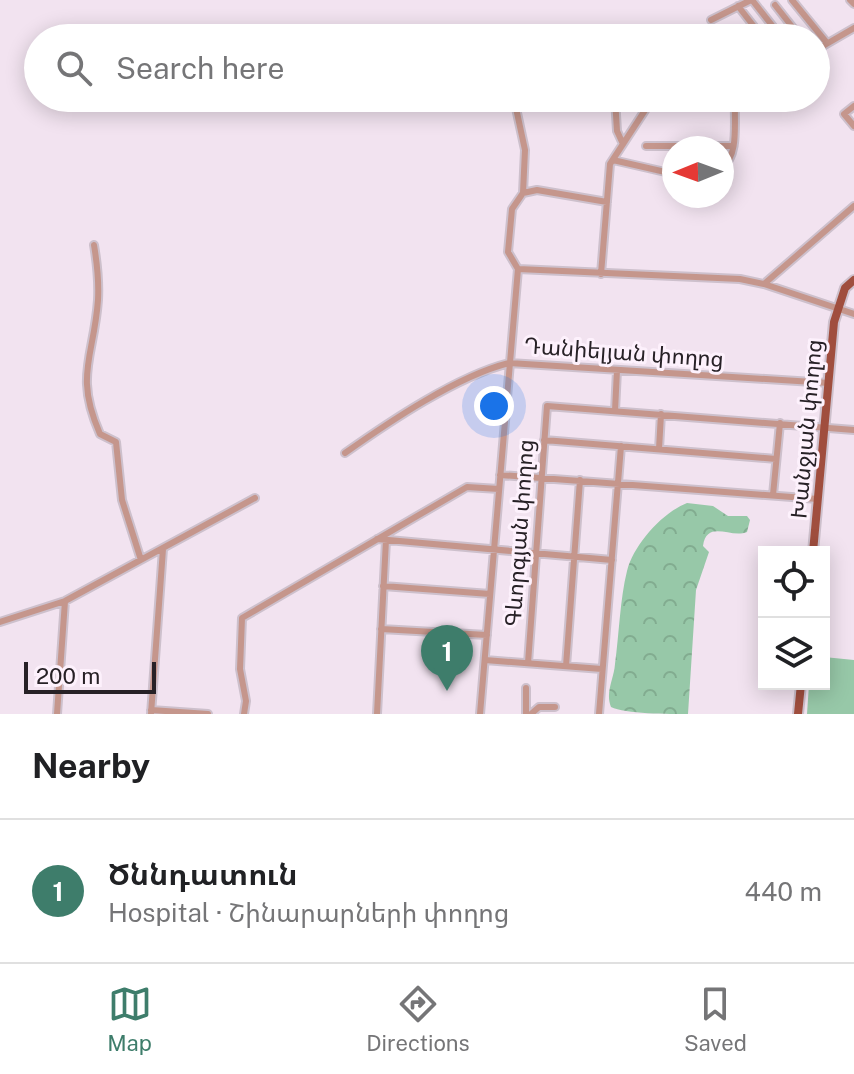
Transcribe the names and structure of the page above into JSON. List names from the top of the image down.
{
  "streets": {
    "main road": ["Խանջյան փողոց"],
    "street": ["Դանիելյան փողոց", "Գևորգյան փողոց"]
  },
  "crossings": [
    ["Դանիելյան փողոց", "Խանջյան փողոց"]
  ],
  "scale_bar": "200 m",
  "north": "left",
  "page": {
    "search": "Search here",
    "pins": "1",
    "scale": "200 m",
    "heading": "Nearby",
    "list": [
      {
        "mark": "1",
        "name": "Ծննդատուն",
        "note": "Hospital · Շինարարների փողոց",
        "value": "440 m"
      }
    ],
    "nav": ["Map", "Directions", "Saved"]
  }
}
